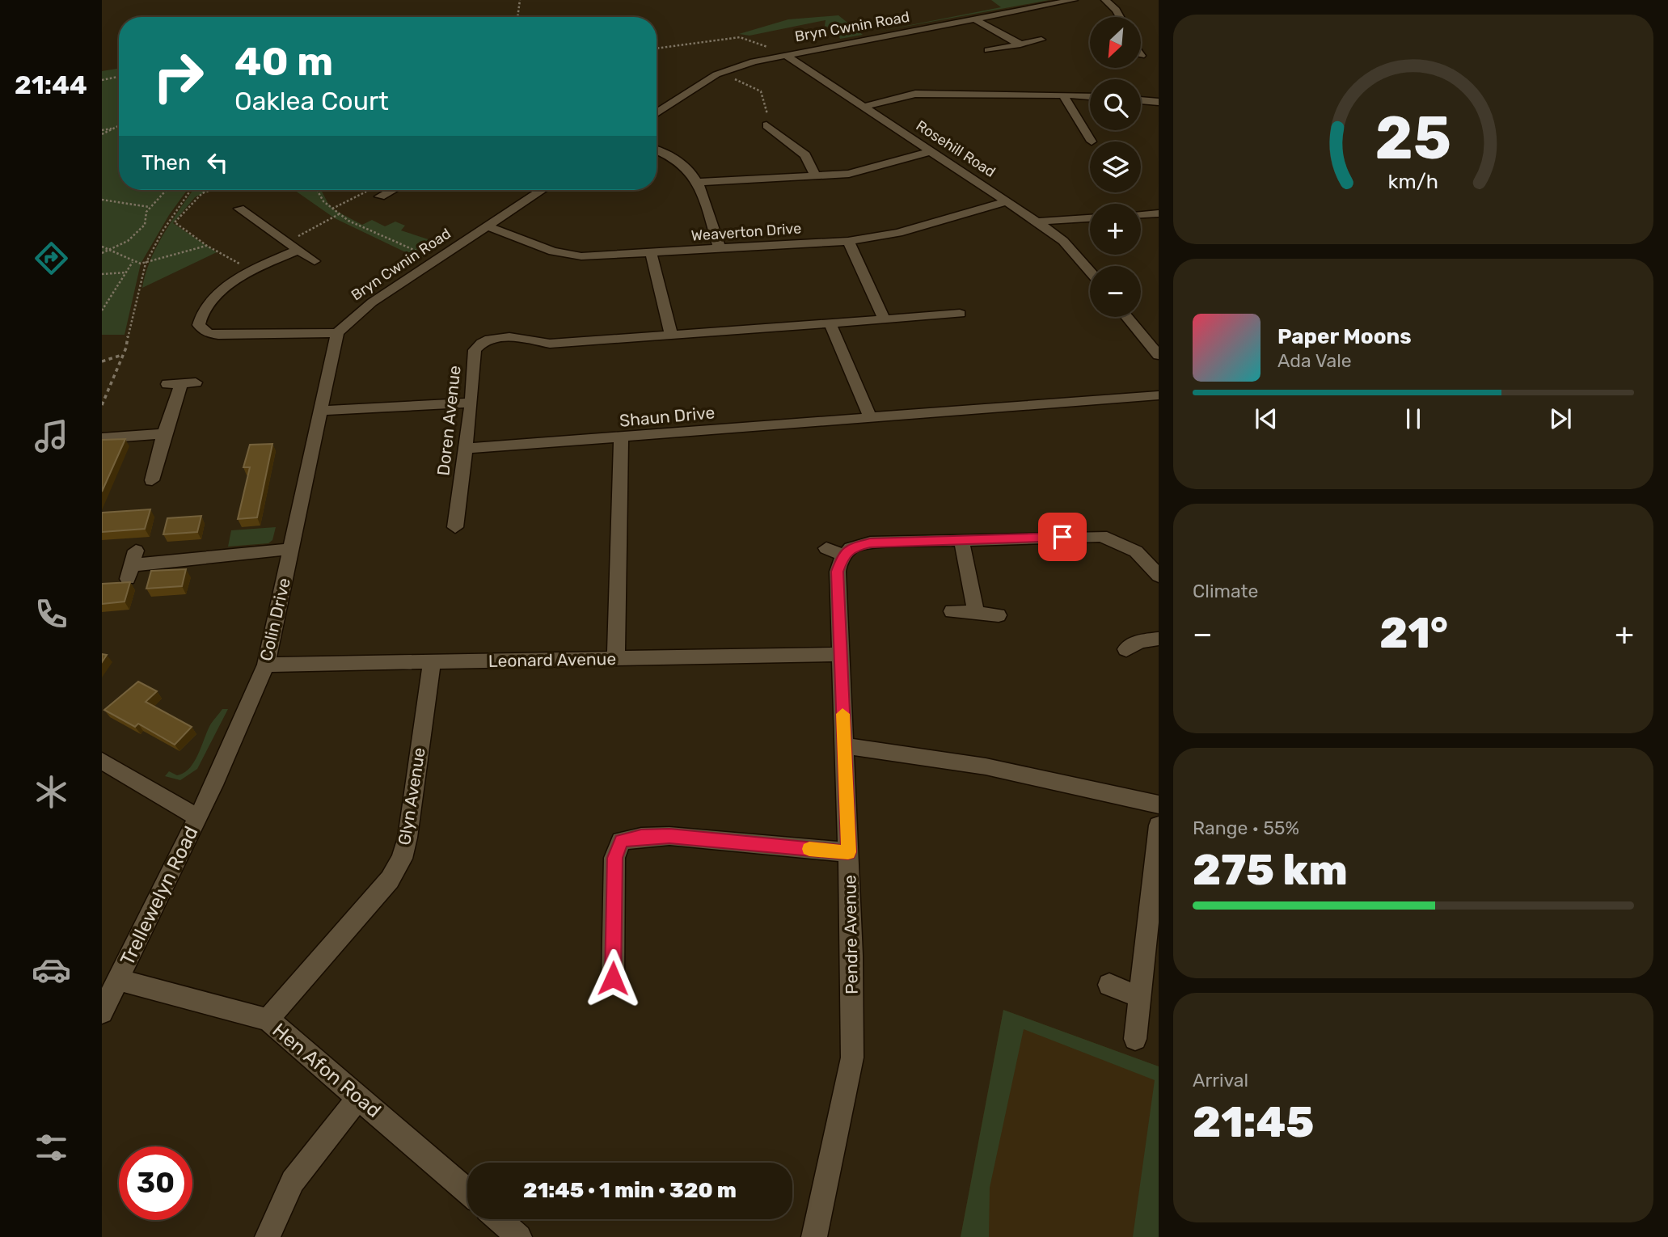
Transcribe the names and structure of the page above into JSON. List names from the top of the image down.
{
  "streets": {
    "street": [
      "Bryn Cwnin Road",
      "Rosehill Road",
      "Weaverton Drive",
      "Shaun Drive",
      "Doren Avenue",
      "Colin Drive",
      "Leonard Avenue",
      "Glyn Avenue",
      "Trellewelyn Road",
      "Pendre Avenue",
      "Hen Afon Road"
    ]
  },
  "crossings": [
    ["Bryn Cwnin Road", "Rosehill Road"],
    ["Bryn Cwnin Road", "Weaverton Drive"],
    ["Rosehill Road", "Weaverton Drive"],
    ["Shaun Drive", "Doren Avenue"],
    ["Colin Drive", "Leonard Avenue"],
    ["Colin Drive", "Trellewelyn Road"],
    ["Leonard Avenue", "Glyn Avenue"],
    ["Leonard Avenue", "Pendre Avenue"],
    ["Glyn Avenue", "Hen Afon Road"],
    ["Trellewelyn Road", "Hen Afon Road"]
  ],
  "north": "bottom left",
  "page": {
    "tabs": "21:44",
    "map_buttons": ["+", "−"],
    "turn": ["40 m", "Oaklea Court"],
    "then": "Then",
    "song": ["Paper Moons", "Ada Vale"],
    "tile": [
      "Climate",
      ["Range · 55%", "275 km"],
      ["Arrival", "21:45"]
    ],
    "heat": ["−", "21°", "+"],
    "limit": "30",
    "trip": "21:45 · 1 min · 320 m",
    "gauge": ["25", "km/h"]
  }
}
